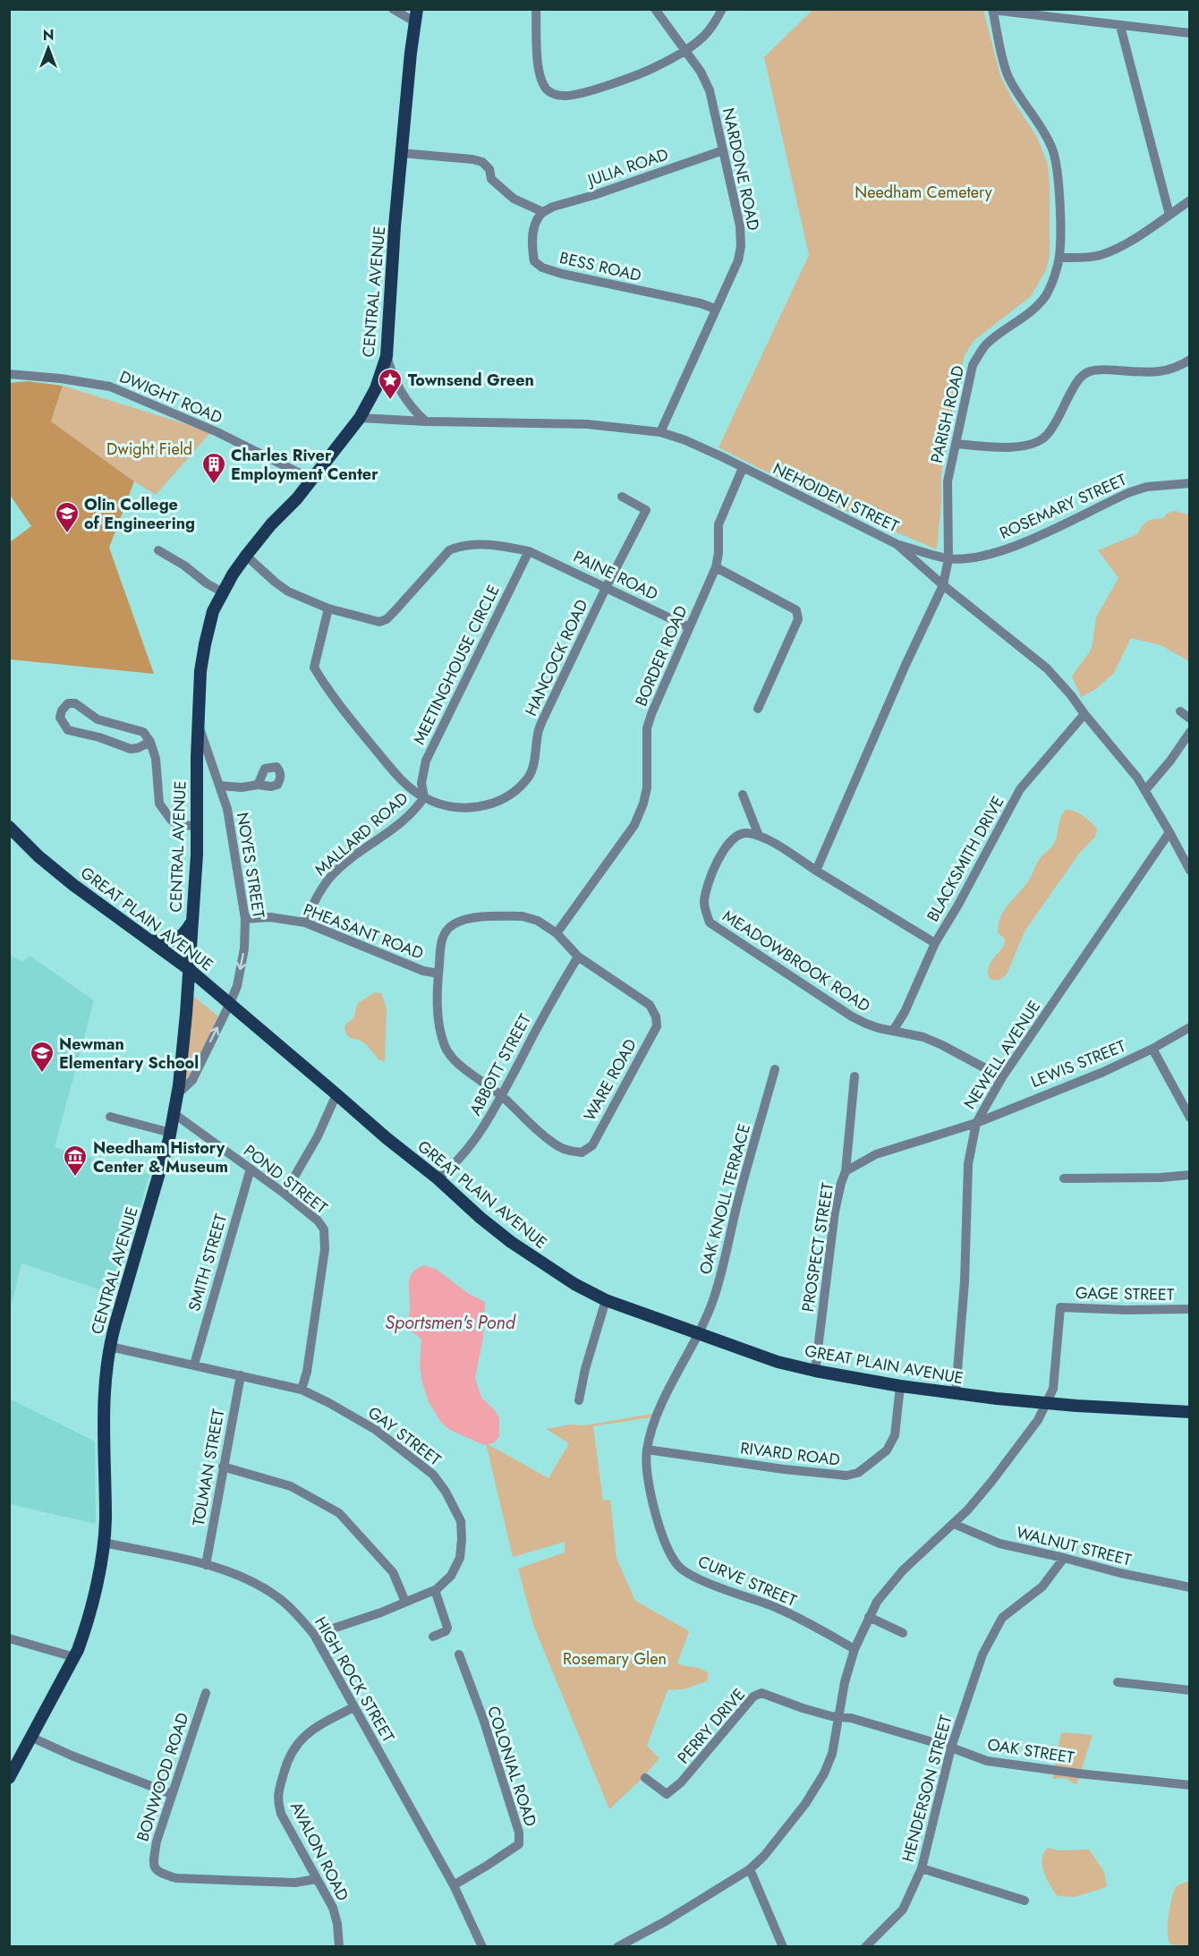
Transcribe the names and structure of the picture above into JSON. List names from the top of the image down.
{
  "streets": {
    "main road": ["CENTRAL AVENUE", "GREAT PLAIN AVENUE"],
    "street": [
      "JULIA ROAD",
      "NARDONE ROAD",
      "BESS ROAD",
      "DWIGHT ROAD",
      "PARISH ROAD",
      "NEHOIDEN STREET",
      "ROSEMARY STREET",
      "PAINE ROAD",
      "BORDER ROAD",
      "HANCOCK ROAD",
      "MEETINGHOUSE CIRCLE",
      "MALLARD ROAD",
      "BLACKSMITH DRIVE",
      "NOYES STREET",
      "PHEASANT ROAD",
      "MEADOWBROOK ROAD",
      "NEWELL AVENUE",
      "LEWIS STREET",
      "ABBOTT STREET",
      "WARE ROAD",
      "POND STREET",
      "OAK KNOLL TERRACE",
      "PROSPECT STREET",
      "SMITH STREET",
      "GAGE STREET",
      "GAY STREET",
      "RIVARD ROAD",
      "TOLMAN STREET",
      "WALNUT STREET",
      "CURVE STREET",
      "HIGH ROCK STREET",
      "PERRY DRIVE",
      "OAK STREET",
      "COLONIAL ROAD",
      "BONWOOD ROAD",
      "HENDERSON STREET",
      "AVALON ROAD"
    ]
  },
  "crossings": [
    ["JULIA ROAD", "NARDONE ROAD"],
    ["JULIA ROAD", "BESS ROAD"],
    ["NARDONE ROAD", "BESS ROAD"],
    ["NARDONE ROAD", "NEHOIDEN STREET"],
    ["CENTRAL AVENUE", "DWIGHT ROAD"],
    ["CENTRAL AVENUE", "NEHOIDEN STREET"],
    ["CENTRAL AVENUE", "NOYES STREET"],
    ["CENTRAL AVENUE", "GREAT PLAIN AVENUE"],
    ["CENTRAL AVENUE", "POND STREET"],
    ["CENTRAL AVENUE", "GAY STREET"],
    ["CENTRAL AVENUE", "HIGH ROCK STREET"],
    ["PARISH ROAD", "NEHOIDEN STREET"],
    ["PARISH ROAD", "ROSEMARY STREET"],
    ["NEHOIDEN STREET", "ROSEMARY STREET"],
    ["NEHOIDEN STREET", "BORDER ROAD"],
    ["NEHOIDEN STREET", "BLACKSMITH DRIVE"],
    ["NEHOIDEN STREET", "NEWELL AVENUE"],
    ["PAINE ROAD", "BORDER ROAD"],
    ["PAINE ROAD", "HANCOCK ROAD"],
    ["PAINE ROAD", "MEETINGHOUSE CIRCLE"],
    ["BORDER ROAD", "WARE ROAD"],
    ["HANCOCK ROAD", "MEETINGHOUSE CIRCLE"],
    ["HANCOCK ROAD", "MALLARD ROAD"],
    ["MEETINGHOUSE CIRCLE", "MALLARD ROAD"],
    ["MALLARD ROAD", "PHEASANT ROAD"],
    ["BLACKSMITH DRIVE", "MEADOWBROOK ROAD"],
    ["NOYES STREET", "GREAT PLAIN AVENUE"],
    ["NOYES STREET", "PHEASANT ROAD"],
    ["GREAT PLAIN AVENUE", "NEWELL AVENUE"],
    ["GREAT PLAIN AVENUE", "ABBOTT STREET"],
    ["GREAT PLAIN AVENUE", "OAK KNOLL TERRACE"],
    ["GREAT PLAIN AVENUE", "PROSPECT STREET"],
    ["GREAT PLAIN AVENUE", "GAGE STREET"],
    ["GREAT PLAIN AVENUE", "RIVARD ROAD"],
    ["GREAT PLAIN AVENUE", "CURVE STREET"],
    ["PHEASANT ROAD", "WARE ROAD"],
    ["MEADOWBROOK ROAD", "NEWELL AVENUE"],
    ["NEWELL AVENUE", "LEWIS STREET"],
    ["NEWELL AVENUE", "PROSPECT STREET"],
    ["LEWIS STREET", "PROSPECT STREET"],
    ["ABBOTT STREET", "WARE ROAD"],
    ["POND STREET", "SMITH STREET"],
    ["POND STREET", "GAY STREET"],
    ["OAK KNOLL TERRACE", "CURVE STREET"],
    ["SMITH STREET", "GAY STREET"],
    ["GAY STREET", "TOLMAN STREET"],
    ["GAY STREET", "HIGH ROCK STREET"],
    ["RIVARD ROAD", "CURVE STREET"],
    ["TOLMAN STREET", "HIGH ROCK STREET"],
    ["WALNUT STREET", "HENDERSON STREET"],
    ["HIGH ROCK STREET", "COLONIAL ROAD"],
    ["HIGH ROCK STREET", "AVALON ROAD"],
    ["PERRY DRIVE", "OAK STREET"],
    ["OAK STREET", "HENDERSON STREET"],
    ["BONWOOD ROAD", "AVALON ROAD"]
  ],
  "water": ["Sportsmen's Pond"],
  "parks": ["Needham Cemetery", "Dwight Field", "Rosemary Glen"],
  "places": {
    "place": ["Townsend Green"],
    "building": ["Charles River Employment Center"],
    "school or university": ["Olin College of Engineering", "Newman Elementary School"],
    "museum": ["Needham History Center & Museum"]
  },
  "north": "top"
}
